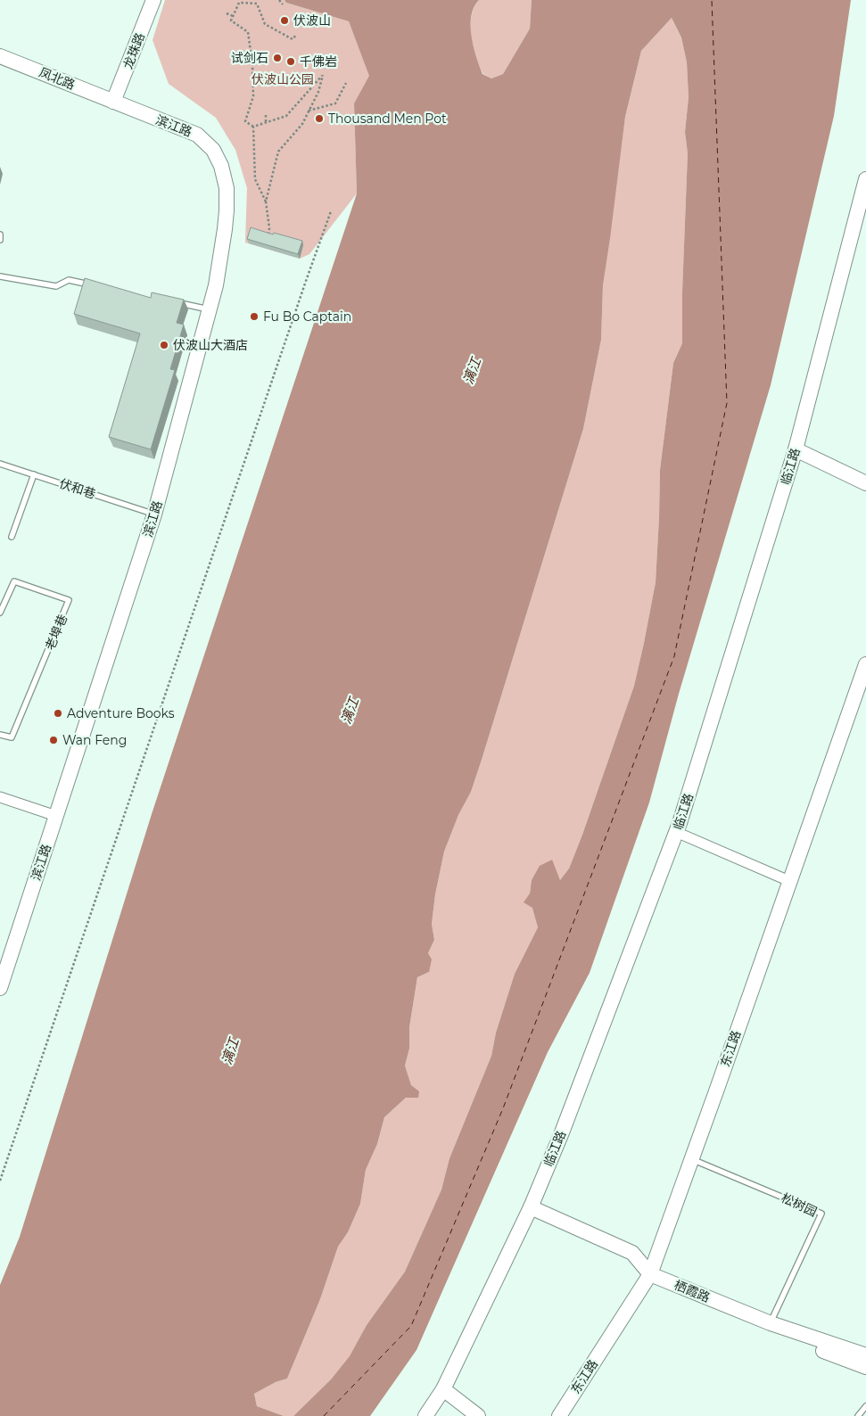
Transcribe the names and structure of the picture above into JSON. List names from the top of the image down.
{
  "streets": {
    "street": [
      "龙珠路",
      "凤北路",
      "滨江路",
      "临江路",
      "东江路",
      "栖霞路"
    ],
    "lane": ["伏和巷", "老埠巷", "松树园"]
  },
  "crossings": [
    ["龙珠路", "凤北路"],
    ["龙珠路", "滨江路"],
    ["凤北路", "滨江路"],
    ["滨江路", "伏和巷"],
    ["临江路", "栖霞路"],
    ["东江路", "松树园"],
    ["东江路", "栖霞路"],
    ["松树园", "栖霞路"]
  ],
  "water": ["漓江"],
  "parks": ["伏波山公园"],
  "places": [
    "伏波山",
    "试剑石",
    "千佛岩",
    "Thousand Men Pot",
    "Fu Bo Captain",
    "伏波山大酒店",
    "Adventure Books",
    "Wan Feng"
  ]
}
